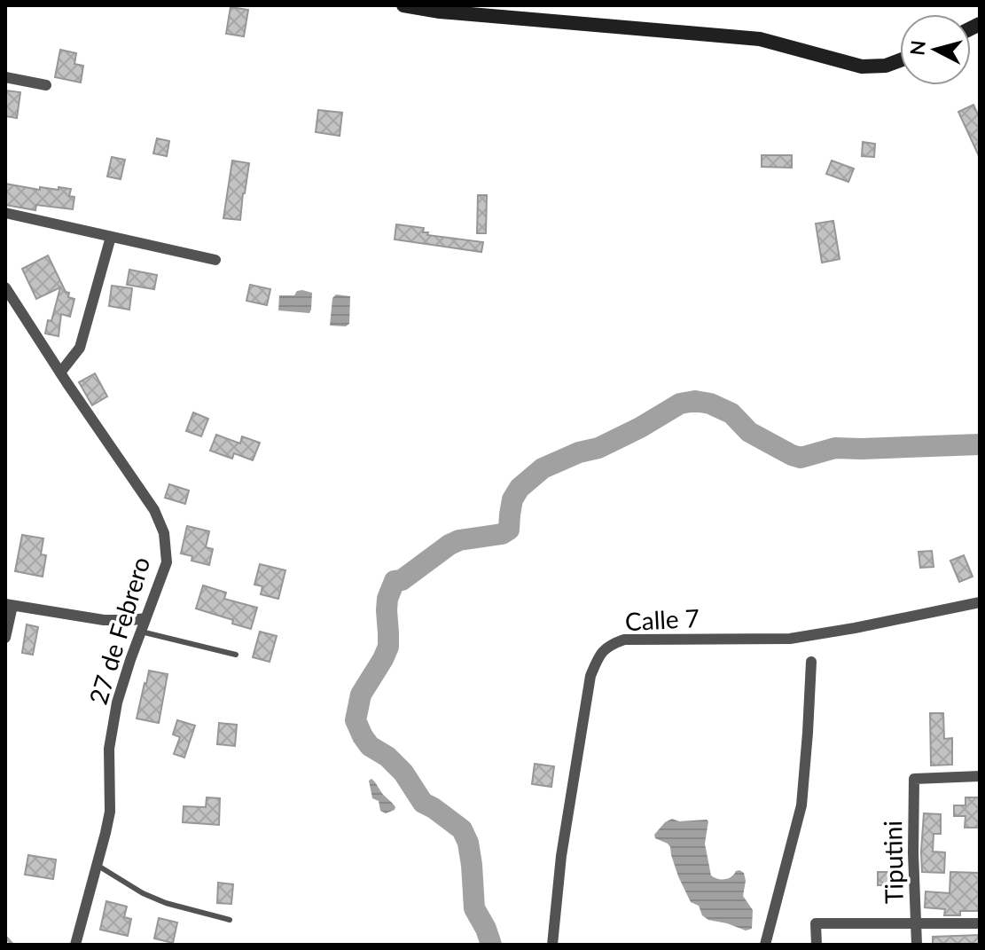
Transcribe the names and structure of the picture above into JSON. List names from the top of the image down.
{
  "streets": {
    "street": ["Calle 7", "27 de Febrero", "Tiputini"]
  },
  "north": "left"
}
